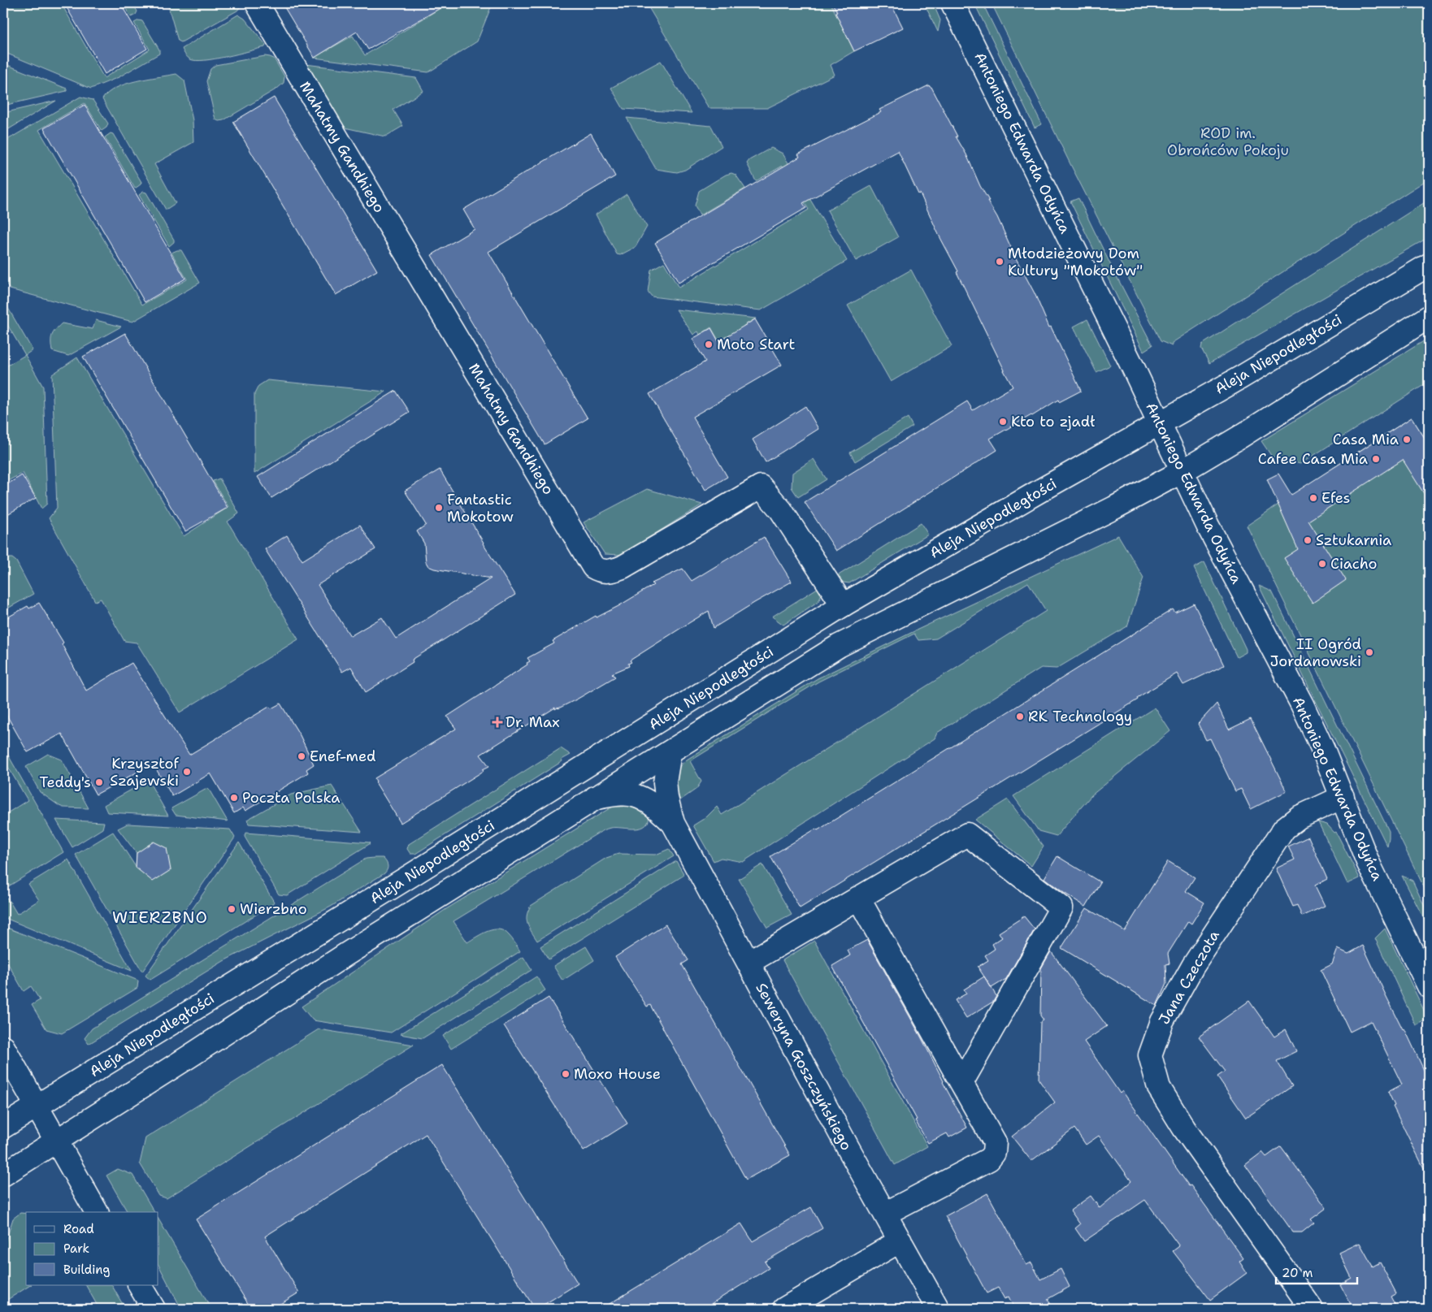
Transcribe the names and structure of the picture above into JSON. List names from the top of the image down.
{
  "streets": {
    "street": [
      "Antoniego Edwarda Odyńca",
      "Mahatmy Gandhiego",
      "Aleja Niepodległości",
      "Jana Czeczota",
      "Seweryna Goszczyńskiego"
    ]
  },
  "crossings": [
    ["Antoniego Edwarda Odyńca", "Aleja Niepodległości"],
    ["Antoniego Edwarda Odyńca", "Jana Czeczota"],
    ["Mahatmy Gandhiego", "Aleja Niepodległości"]
  ],
  "districts": ["WIERZBNO"],
  "parks": ["ROD im. Obrońców Pokoju"],
  "places": {
    "other": [
      "Młodzieżowy Dom Kultury \"Mokotów\"",
      "Moto Start",
      "Kto to zjadł",
      "Casa Mia",
      "Cafee Casa Mia",
      "Efes",
      "Fantastic Mokotow",
      "Sztukarnia",
      "Ciacho",
      "II Ogród Jordanowski",
      "RK Technology",
      "Enef-med",
      "Krzysztof Szajewski",
      "Teddy's",
      "Poczta Polska",
      "Wierzbno",
      "Moxo House"
    ],
    "health": ["Dr. Max"]
  },
  "legend": ["Road", "Park", "Building"],
  "scale_bar": "20 m"
}
